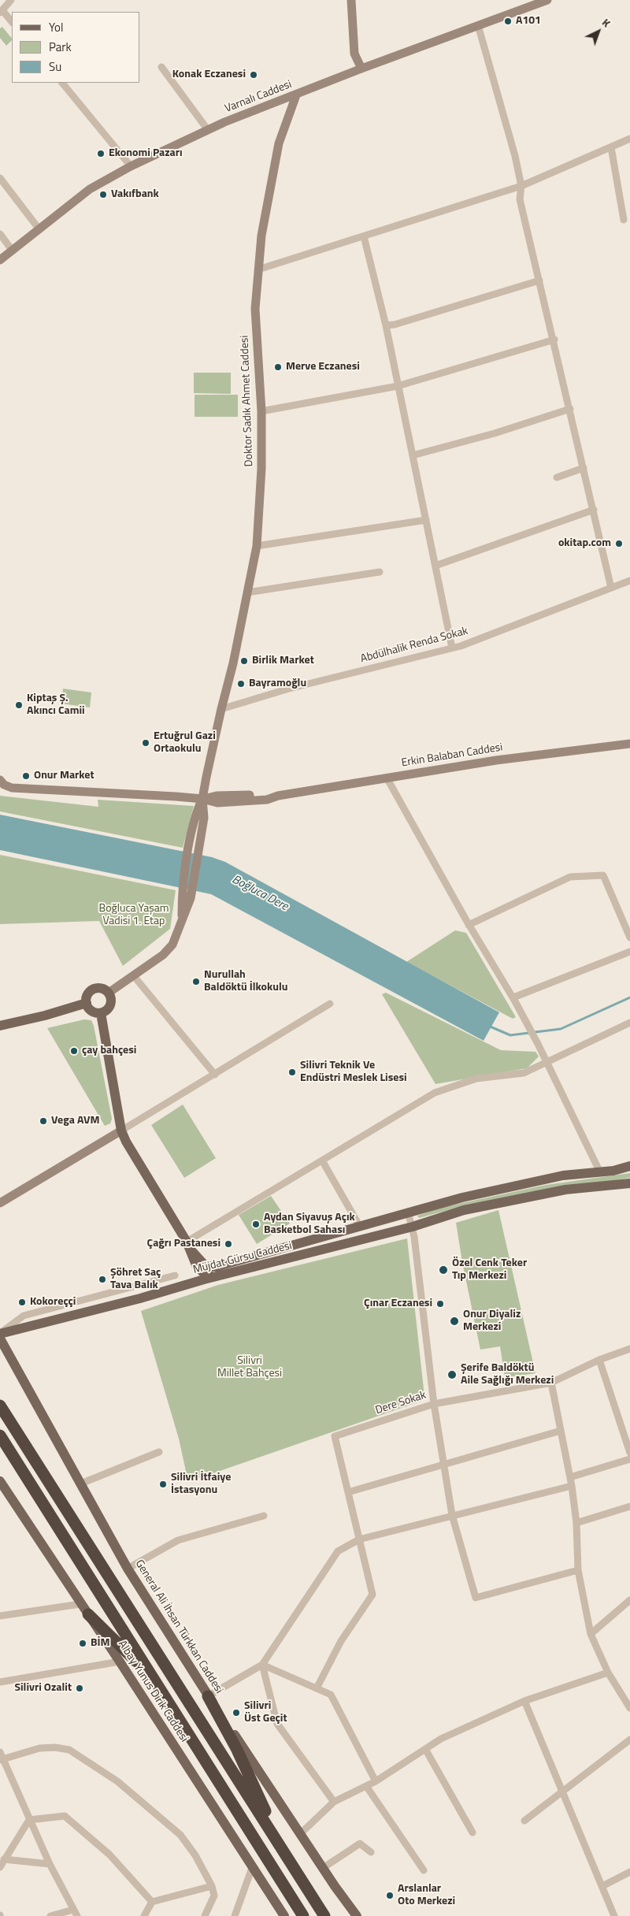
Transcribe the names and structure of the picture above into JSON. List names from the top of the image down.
{
  "streets": {
    "main road": ["Müjdat Gürsu Caddesi", "General Ali İhsan Türkkan Caddesi", "Albay Yunus Dirik Caddesi"],
    "street": [
      "Varnalı Caddesi",
      "Doktor Sadık Ahmet Caddesi",
      "Abdülhalik Renda Sokak",
      "Erkin Balaban Caddesi",
      "Dere Sokak"
    ]
  },
  "crossings": [
    ["Varnalı Caddesi", "Doktor Sadık Ahmet Caddesi"],
    ["Doktor Sadık Ahmet Caddesi", "Abdülhalik Renda Sokak"],
    ["Doktor Sadık Ahmet Caddesi", "Erkin Balaban Caddesi"]
  ],
  "water": ["Boğluca Dere"],
  "parks": ["Boğluca Yaşam Vadisi 1. Etap", "Silivri Millet Bahçesi"],
  "places": [
    "A101",
    "Konak Eczanesi",
    "Ekonomi Pazarı",
    "Vakıfbank",
    "Merve Eczanesi",
    "okitap.com",
    "Birlik Market",
    "Bayramoğlu",
    "Kiptaş Ş. Akıncı Camii",
    "Ertuğrul Gazi Ortaokulu",
    "Onur Market",
    "Nurullah Baldöktü İlkokulu",
    "çay bahçesi",
    "Silivri Teknik Ve Endüstri Meslek Lisesi",
    "Vega AVM",
    "Aydan Siyavuş Açık Basketbol Sahası",
    "Çağrı Pastanesi",
    "Özel Cenk Teker Tıp Merkezi",
    "Şöhret Saç Tava Balık",
    "Kokoreççi",
    "Çınar Eczanesi",
    "Onur Diyaliz Merkezi",
    "Şerife Baldöktü Aile Sağlığı Merkezi",
    "Silivri İtfaiye İstasyonu",
    "BİM",
    "Silivri Ozalit",
    "Silivri Üst Geçit",
    "Arslanlar Oto Merkezi"
  ],
  "legend": ["Yol", "Park", "Su"],
  "north": "top right"
}
